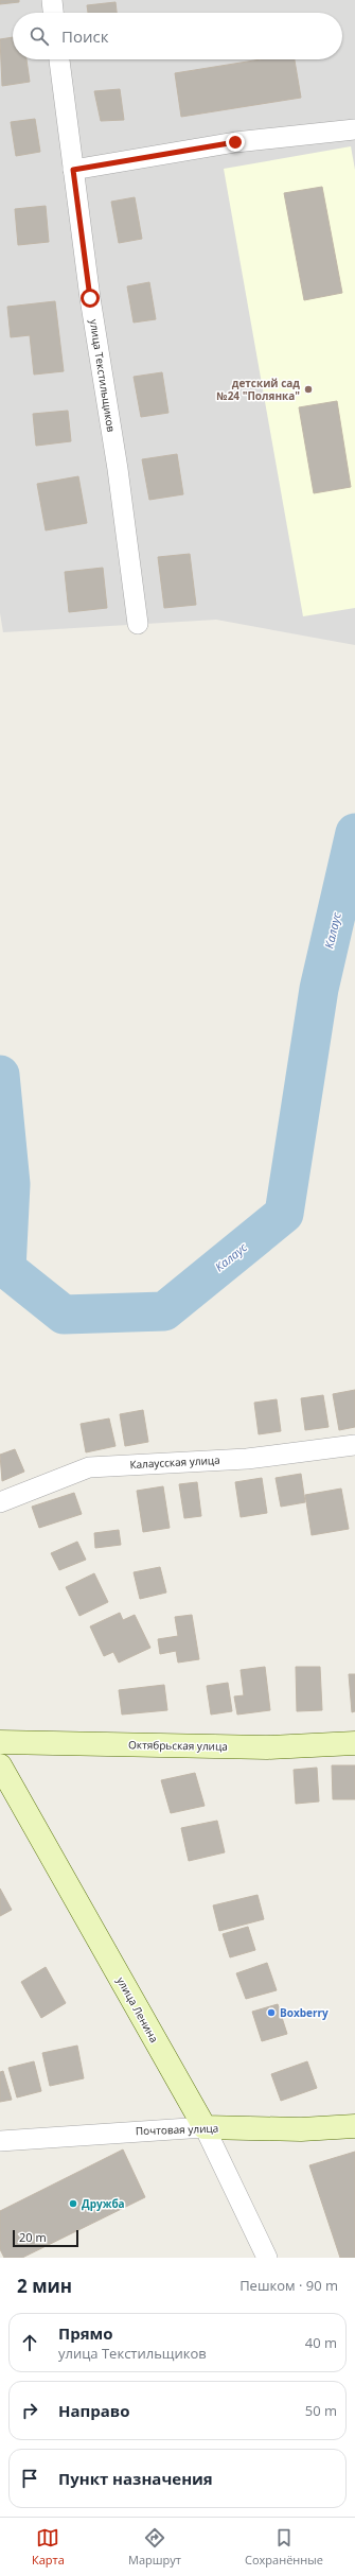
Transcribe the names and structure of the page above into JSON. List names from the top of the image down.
{
  "streets": {
    "main road": ["Октябрьская улица", "улица Ленина", "Почтовая улица"],
    "street": ["улица Текстильщиков", "Калаусская улица"]
  },
  "crossings": [
    ["улица Ленина", "Почтовая улица"]
  ],
  "water": ["Калаус"],
  "places": ["детский сад №24 \"Полянка\"", "Boxberry", "Дружба"],
  "scale_bar": "20 m",
  "page": {
    "search": "Поиск",
    "scale": "20 m",
    "heading": ["2 мин", "Пешком · 90 m"],
    "list": [
      ["Прямо", "улица Текстильщиков", "40 m"],
      ["Направо", "50 m"],
      "Пункт назначения"
    ],
    "nav": ["Карта", "Маршрут", "Сохранённые"]
  }
}
